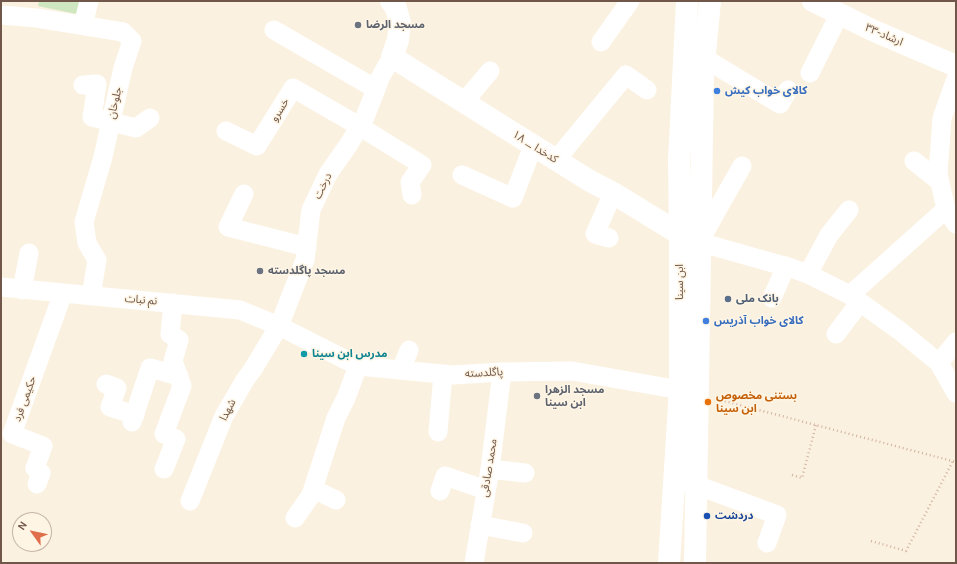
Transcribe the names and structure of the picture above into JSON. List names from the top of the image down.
{
  "streets": {
    "main road": ["۳۳-ارشاد", "۱۸ _ کدخدا", "ابن سینا"],
    "street": [
      "جلوخان",
      "خسرو",
      "درخت",
      "نم نبات",
      "پاگلدسته",
      "حکیمی فرد",
      "شهدا",
      "محمد صادقی"
    ]
  },
  "crossings": [
    ["جلوخان", "نم نبات"],
    ["خسرو", "درخت"],
    ["۱۸ _ کدخدا", "درخت"],
    ["۱۸ _ کدخدا", "ابن سینا"],
    ["درخت", "نم نبات"],
    ["درخت", "پاگلدسته"],
    ["درخت", "شهدا"],
    ["ابن سینا", "پاگلدسته"],
    ["نم نبات", "پاگلدسته"],
    ["نم نبات", "حکیمی فرد"],
    ["نم نبات", "شهدا"],
    ["پاگلدسته", "شهدا"],
    ["پاگلدسته", "محمد صادقی"]
  ],
  "places": [
    "مسجد الرضا",
    "کالای خواب کیش",
    "مسجد پاگلدسته",
    "بانک ملی",
    "کالای خواب آذریس",
    "مدرس ابن سینا",
    "مسجد الزهرا ابن سینا",
    "بستنی مخصوص ابن سینا",
    "دردشت"
  ],
  "north": "top left"
}
